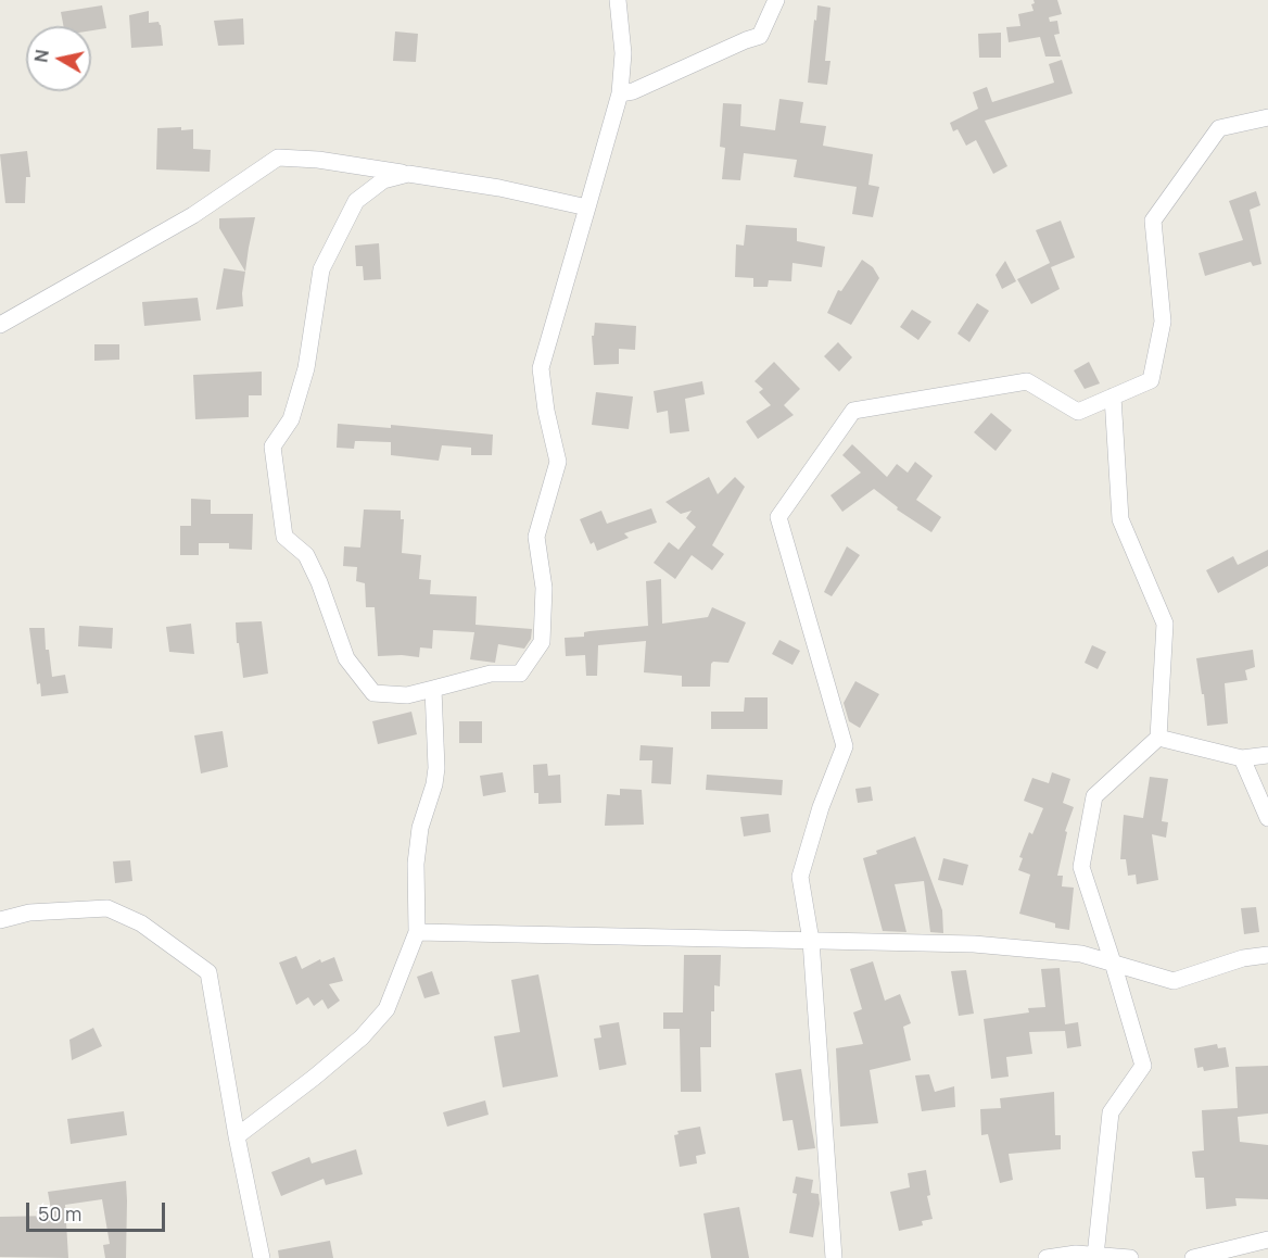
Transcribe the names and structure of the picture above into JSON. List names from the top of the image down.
{
  "scale_bar": "50 m",
  "north": "left"
}
